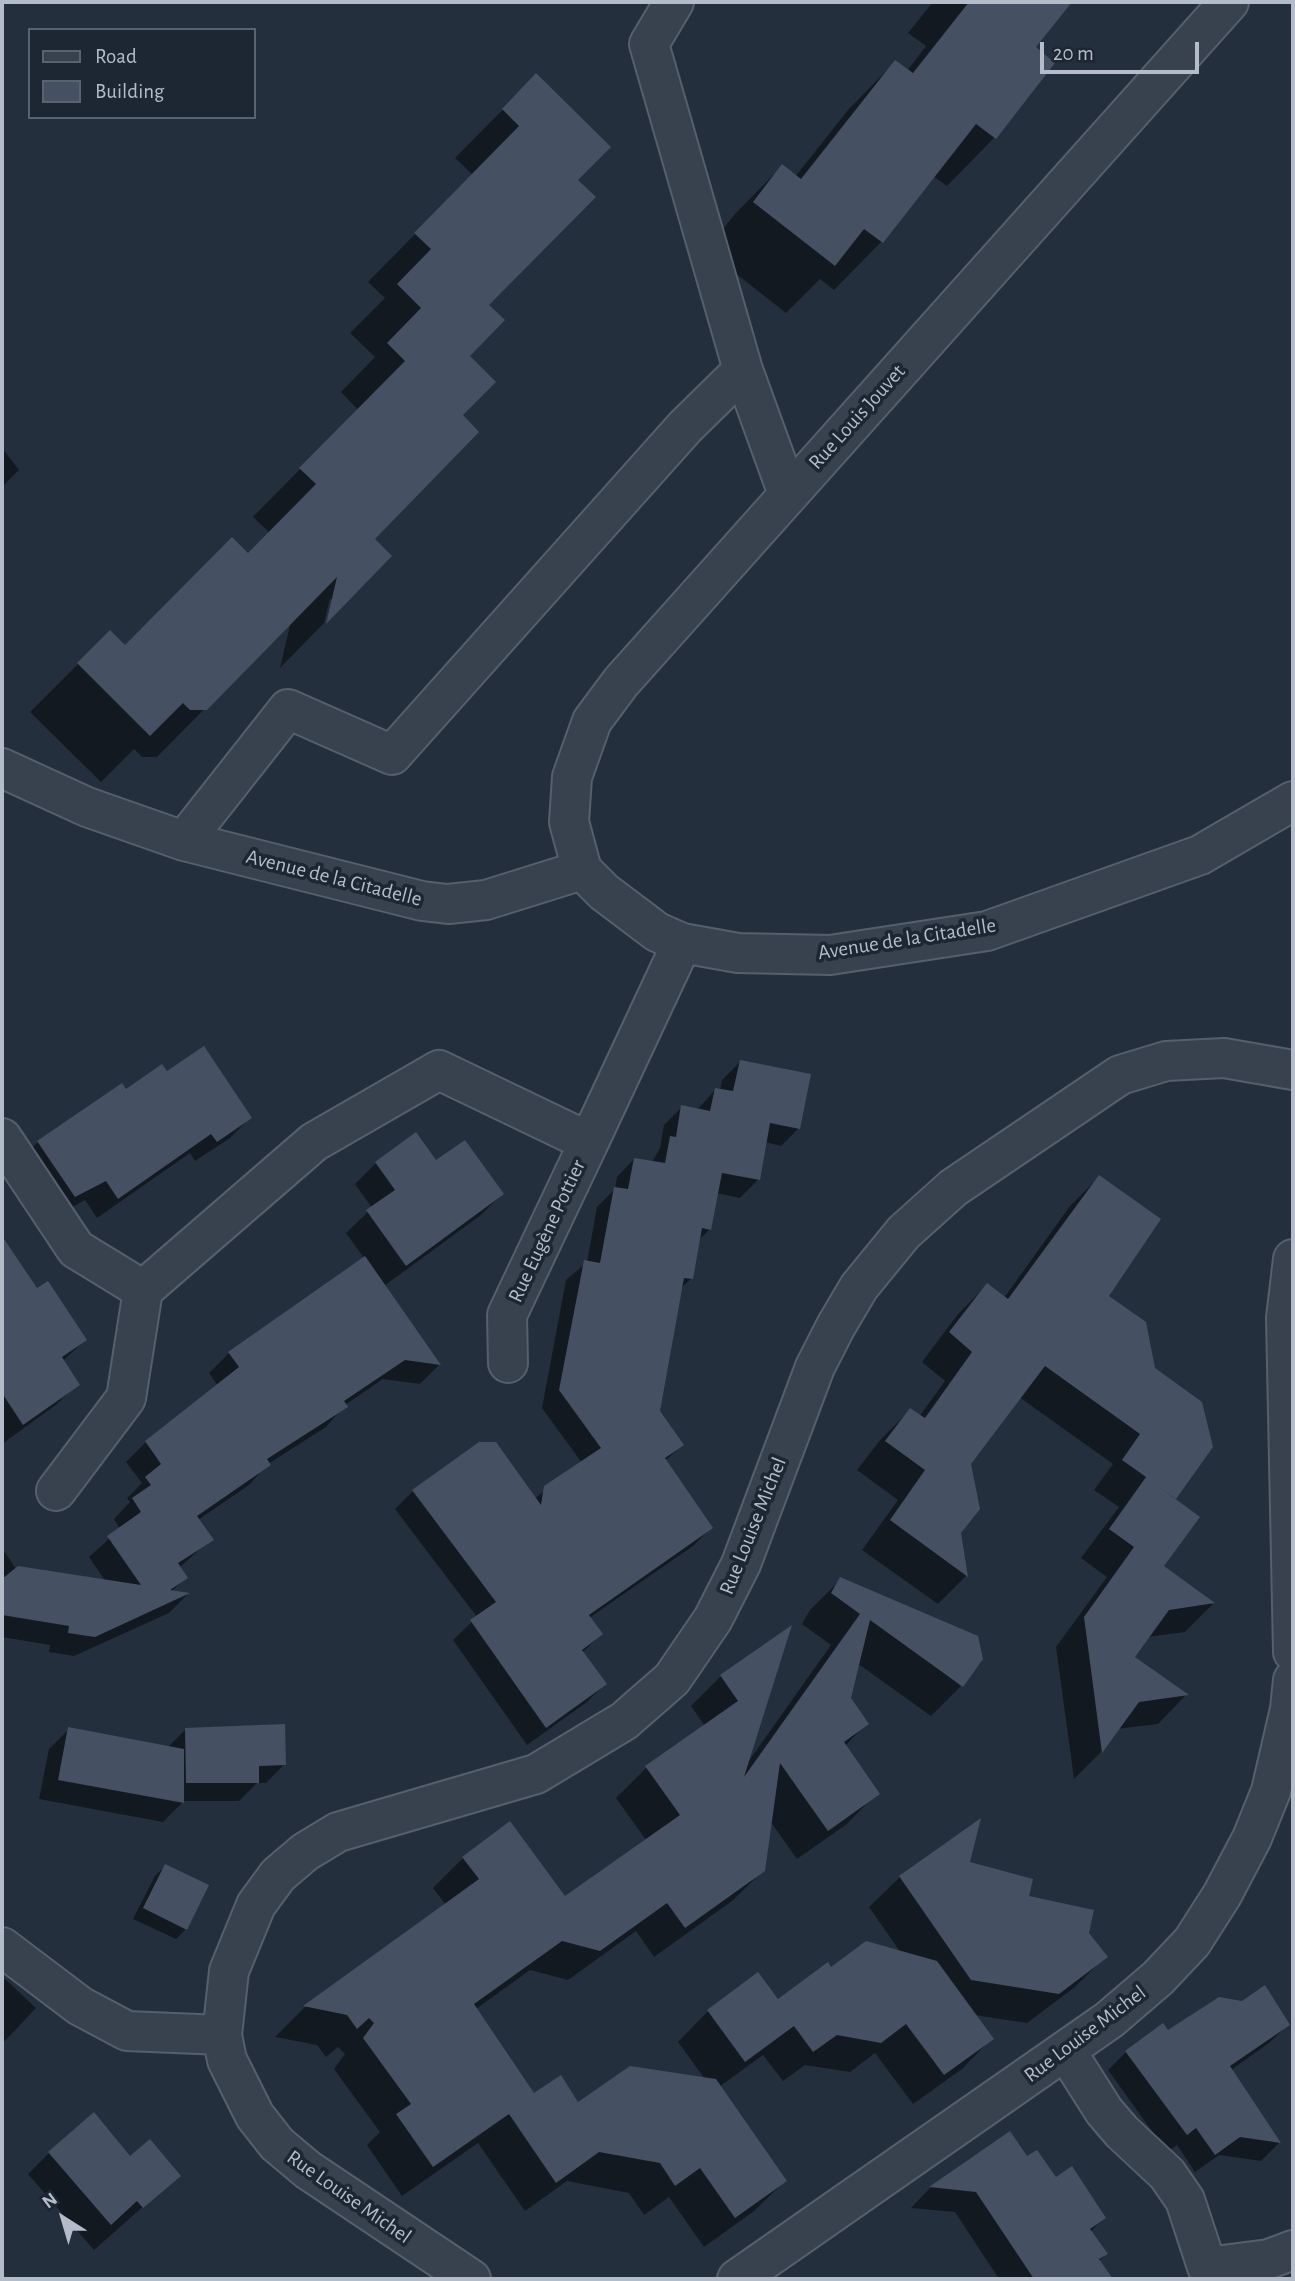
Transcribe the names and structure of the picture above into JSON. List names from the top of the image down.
{
  "streets": {
    "street": [
      "Rue Louis Jouvet",
      "Avenue de la Citadelle",
      "Rue Eugène Pottier",
      "Rue Louise Michel"
    ]
  },
  "crossings": [
    ["Rue Louis Jouvet", "Avenue de la Citadelle"],
    ["Avenue de la Citadelle", "Rue Eugène Pottier"]
  ],
  "legend": ["Road", "Building"],
  "scale_bar": "20 m",
  "north": "top left"
}
